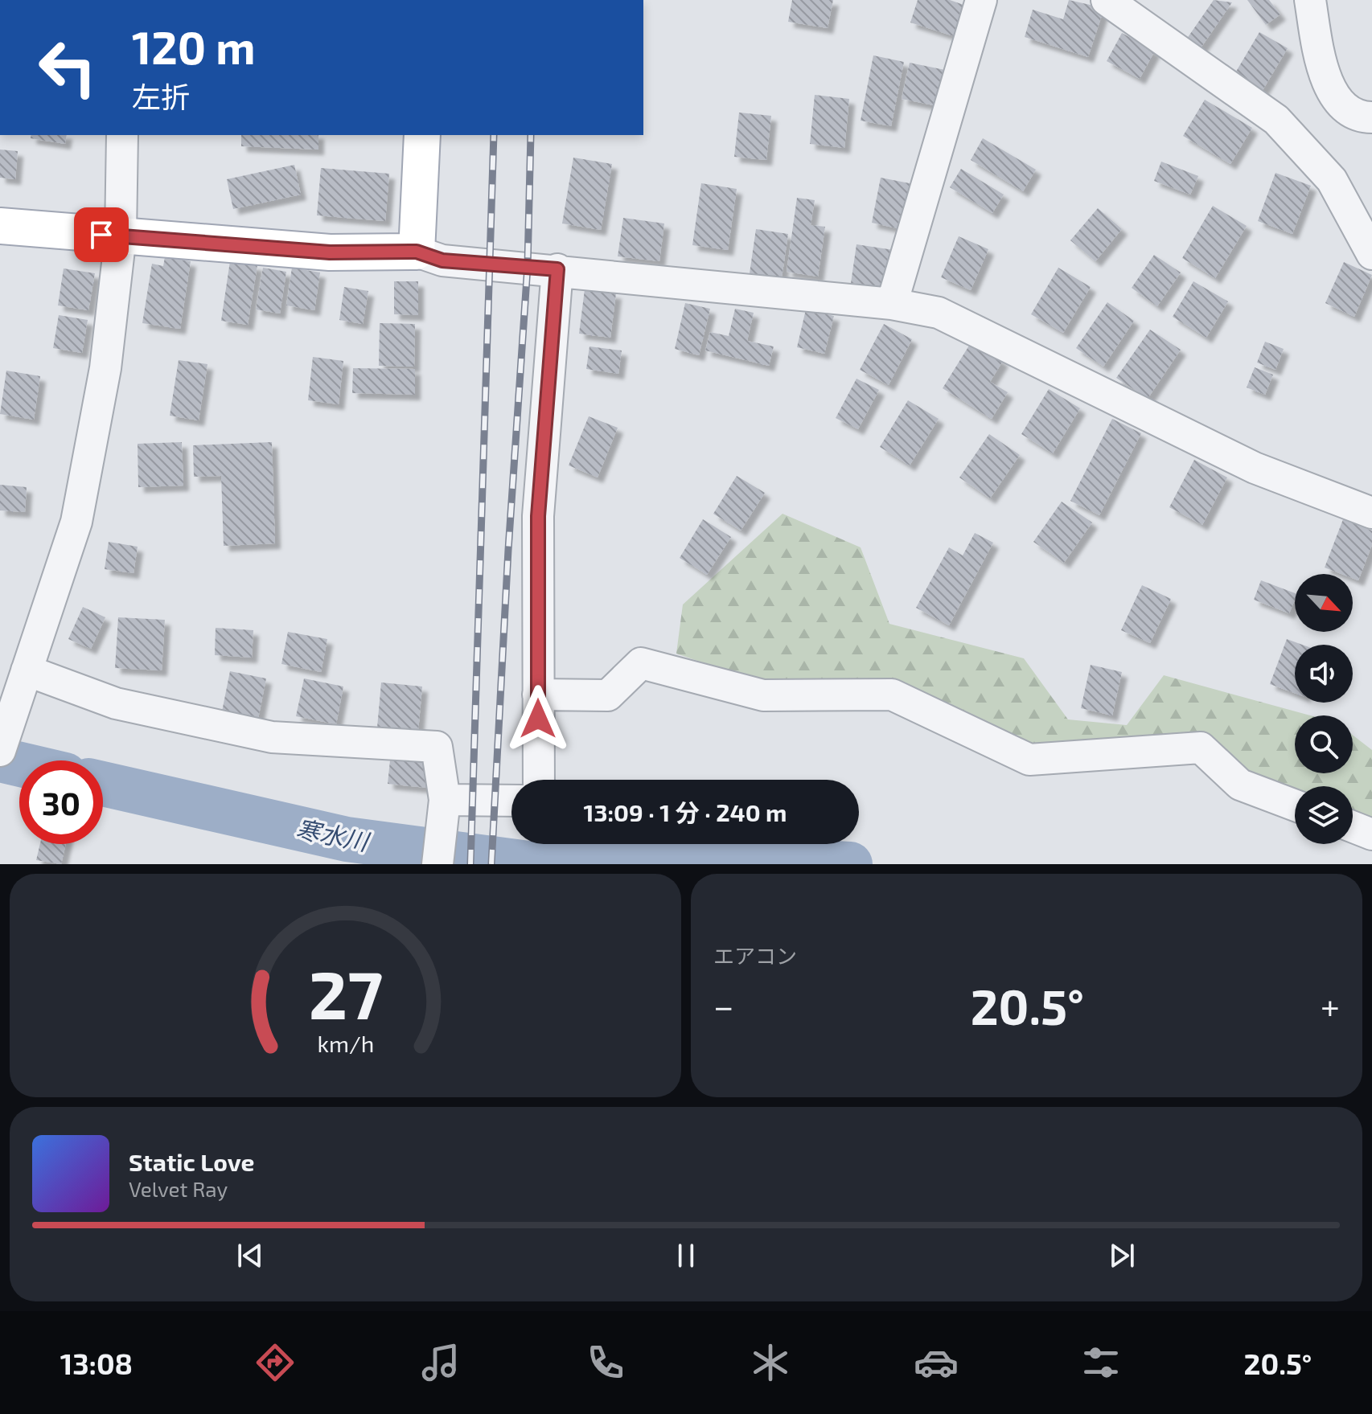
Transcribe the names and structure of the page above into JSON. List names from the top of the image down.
{
  "water": ["寒水川"],
  "north": "bottom right",
  "page": {
    "turn": ["120 m", "左折"],
    "limit": "30",
    "trip": "13:09 · 1 分 · 240 m",
    "tile": "エアコン",
    "heat": ["−", "20.5°", "+"],
    "song": ["Static Love", "Velvet Ray"],
    "tabs": ["13:08", "20.5°"],
    "gauge": ["27", "km/h"]
  }
}
